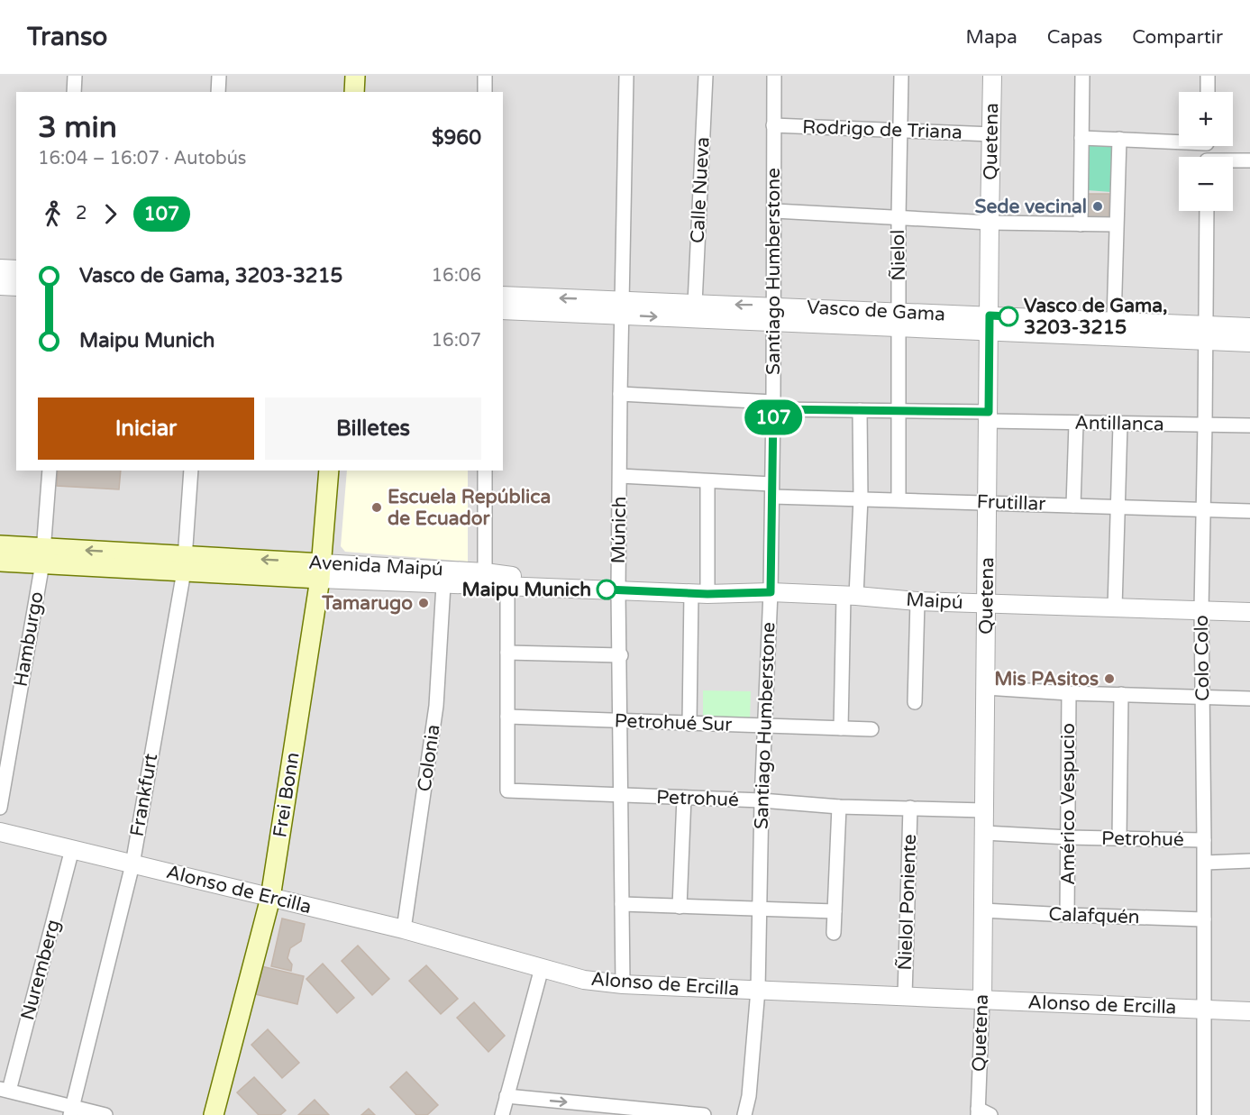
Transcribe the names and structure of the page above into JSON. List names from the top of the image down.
{
  "streets": {
    "main road": ["Avenida Maipú", "Frei Bonn"],
    "street": [
      "Rodrigo de Triana",
      "Quetena",
      "Calle Nueva",
      "Ñielol",
      "Santiago Humberstone",
      "Vasco de Gama",
      "Antillanca",
      "Frutillar",
      "Múnich",
      "Maipú",
      "Hamburgo",
      "Colo Colo",
      "Petrohué Sur",
      "Colonia",
      "Frankfurt",
      "Petrohué",
      "Américo Vespucio",
      "Alonso de Ercilla",
      "Ñielol Poniente",
      "Calafquén",
      "Nuremberg"
    ]
  },
  "crossings": [
    ["Rodrigo de Triana", "Quetena"],
    ["Rodrigo de Triana", "Ñielol"],
    ["Rodrigo de Triana", "Santiago Humberstone"],
    ["Quetena", "Vasco de Gama"],
    ["Quetena", "Antillanca"],
    ["Quetena", "Frutillar"],
    ["Quetena", "Maipú"],
    ["Quetena", "Petrohué"],
    ["Quetena", "Alonso de Ercilla"],
    ["Quetena", "Calafquén"],
    ["Calle Nueva", "Vasco de Gama"],
    ["Ñielol", "Vasco de Gama"],
    ["Ñielol", "Antillanca"],
    ["Ñielol", "Frutillar"],
    ["Santiago Humberstone", "Vasco de Gama"],
    ["Santiago Humberstone", "Antillanca"],
    ["Santiago Humberstone", "Frutillar"],
    ["Santiago Humberstone", "Maipú"],
    ["Santiago Humberstone", "Petrohué Sur"],
    ["Santiago Humberstone", "Petrohué"],
    ["Santiago Humberstone", "Alonso de Ercilla"],
    ["Vasco de Gama", "Múnich"],
    ["Vasco de Gama", "Colo Colo"],
    ["Antillanca", "Múnich"],
    ["Antillanca", "Colo Colo"],
    ["Frutillar", "Múnich"],
    ["Frutillar", "Colo Colo"],
    ["Múnich", "Avenida Maipú"],
    ["Múnich", "Maipú"],
    ["Múnich", "Petrohué Sur"],
    ["Múnich", "Petrohué"],
    ["Múnich", "Alonso de Ercilla"],
    ["Avenida Maipú", "Maipú"],
    ["Avenida Maipú", "Hamburgo"],
    ["Avenida Maipú", "Colonia"],
    ["Avenida Maipú", "Frankfurt"],
    ["Avenida Maipú", "Frei Bonn"],
    ["Maipú", "Colo Colo"],
    ["Colo Colo", "Petrohué"],
    ["Colo Colo", "Alonso de Ercilla"],
    ["Colo Colo", "Calafquén"],
    ["Petrohué Sur", "Petrohué"],
    ["Colonia", "Alonso de Ercilla"],
    ["Frankfurt", "Alonso de Ercilla"],
    ["Frei Bonn", "Alonso de Ercilla"],
    ["Petrohué", "Américo Vespucio"],
    ["Petrohué", "Ñielol Poniente"],
    ["Américo Vespucio", "Calafquén"],
    ["Alonso de Ercilla", "Ñielol Poniente"],
    ["Alonso de Ercilla", "Nuremberg"]
  ],
  "places": [
    "Sede vecinal",
    "Vasco de Gama, 3203-3215",
    "Escuela República de Ecuador",
    "Maipu Munich",
    "Tamarugo",
    "Mis PAsitos"
  ],
  "lines": ["bus line 107"],
  "page": {
    "header": "Transo",
    "nav": ["Mapa", "Capas", "Compartir"],
    "on_map": "107",
    "map_buttons": ["+", "−"],
    "heading": ["3 min", "16:04 – 16:07 · Autobús", "$960"],
    "legs": ["2", "107"],
    "list": [
      {
        "name": "Vasco de Gama, 3203-3215",
        "value": "16:06"
      },
      {
        "name": "Maipu Munich",
        "value": "16:07"
      }
    ],
    "buttons": ["Iniciar", "Billetes"]
  }
}
